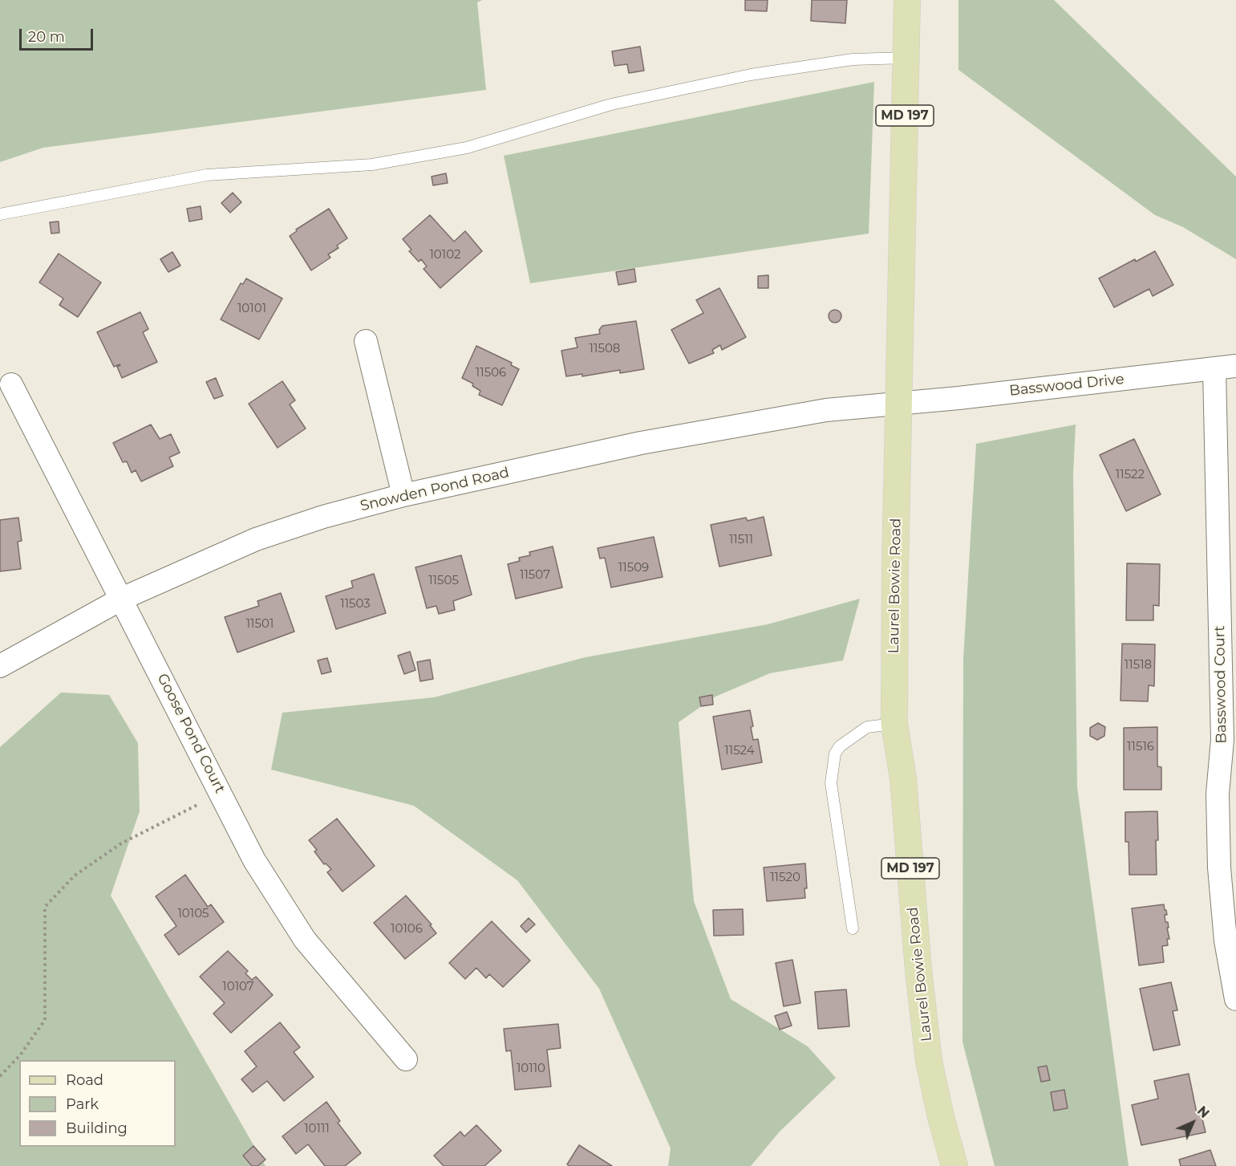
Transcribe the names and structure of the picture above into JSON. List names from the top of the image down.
{
  "streets": {
    "main road": ["MD 197", "Laurel Bowie Road"],
    "street": [
      "Basswood Drive",
      "Snowden Pond Road",
      "Basswood Court",
      "Goose Pond Court"
    ]
  },
  "crossings": [
    ["Basswood Drive", "Snowden Pond Road"],
    ["Basswood Drive", "Laurel Bowie Road"],
    ["Basswood Drive", "Basswood Court"],
    ["Snowden Pond Road", "Laurel Bowie Road"],
    ["Snowden Pond Road", "Goose Pond Court"]
  ],
  "house_numbers": [
    "10102",
    "10101",
    "11508",
    "11506",
    "11522",
    "11511",
    "11509",
    "11507",
    "11505",
    "11503",
    "11501",
    "11518",
    "11516",
    "11524",
    "11520",
    "10105",
    "10106",
    "10107",
    "10110",
    "10111"
  ],
  "legend": ["Road", "Park", "Building"],
  "scale_bar": "20 m",
  "north": "top right"
}
